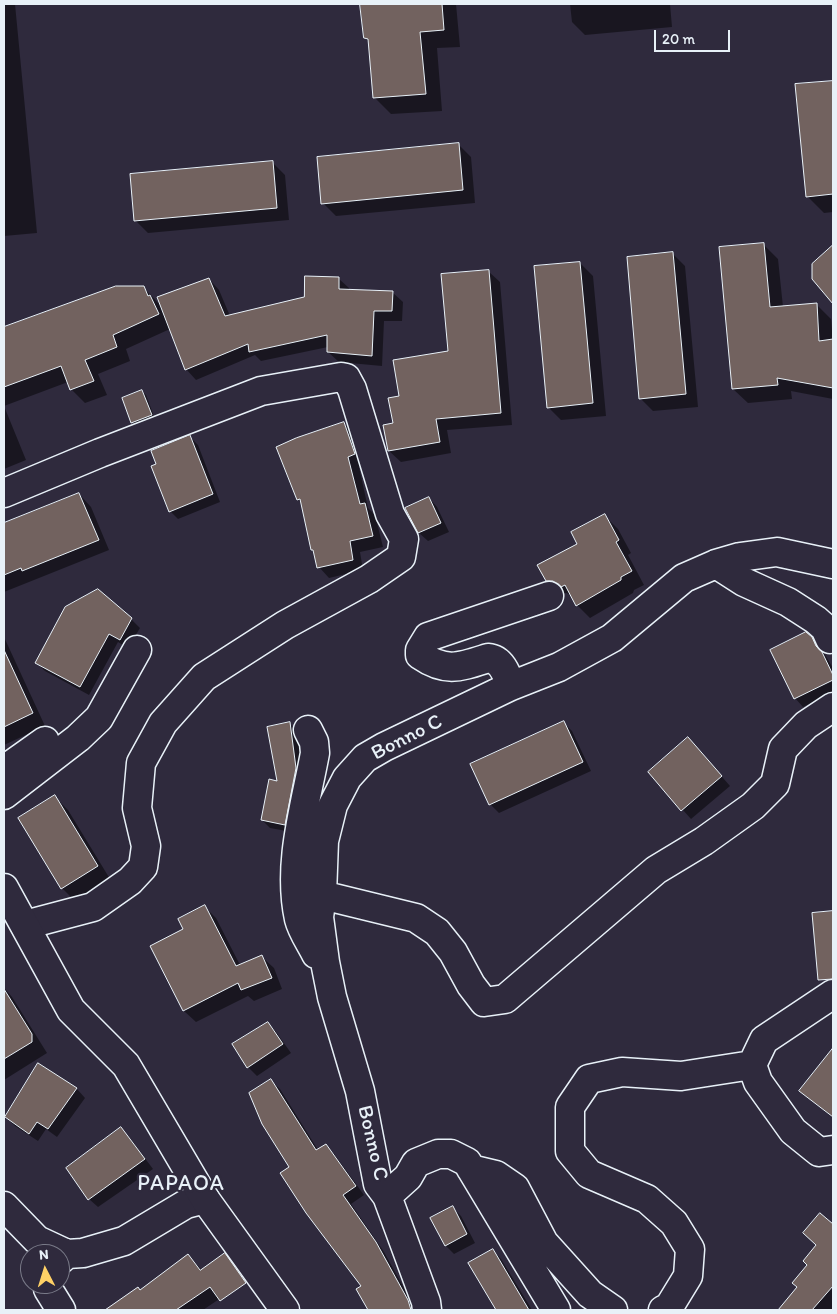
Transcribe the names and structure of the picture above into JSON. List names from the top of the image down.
{
  "streets": {
    "street": ["Bonno C"]
  },
  "districts": ["PAPAOA"],
  "scale_bar": "20 m",
  "north": "top"
}
